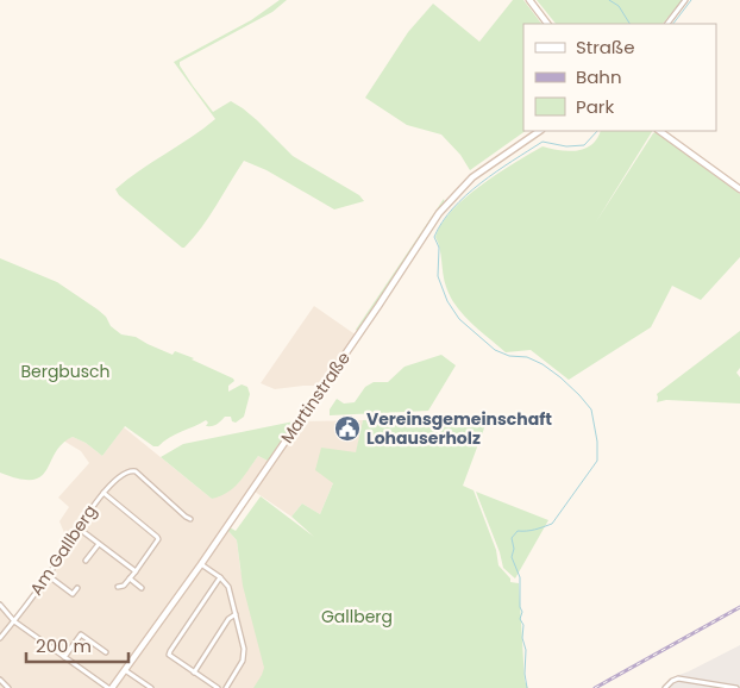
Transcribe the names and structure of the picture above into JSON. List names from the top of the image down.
{
  "streets": {
    "street": ["Martinstraße", "Am Gallberg"]
  },
  "parks": ["Bergbusch", "Gallberg"],
  "places": {
    "public building": ["Vereinsgemeinschaft Lohauserholz"]
  },
  "legend": ["Straße", "Bahn", "Park"],
  "scale_bar": "200 m"
}
